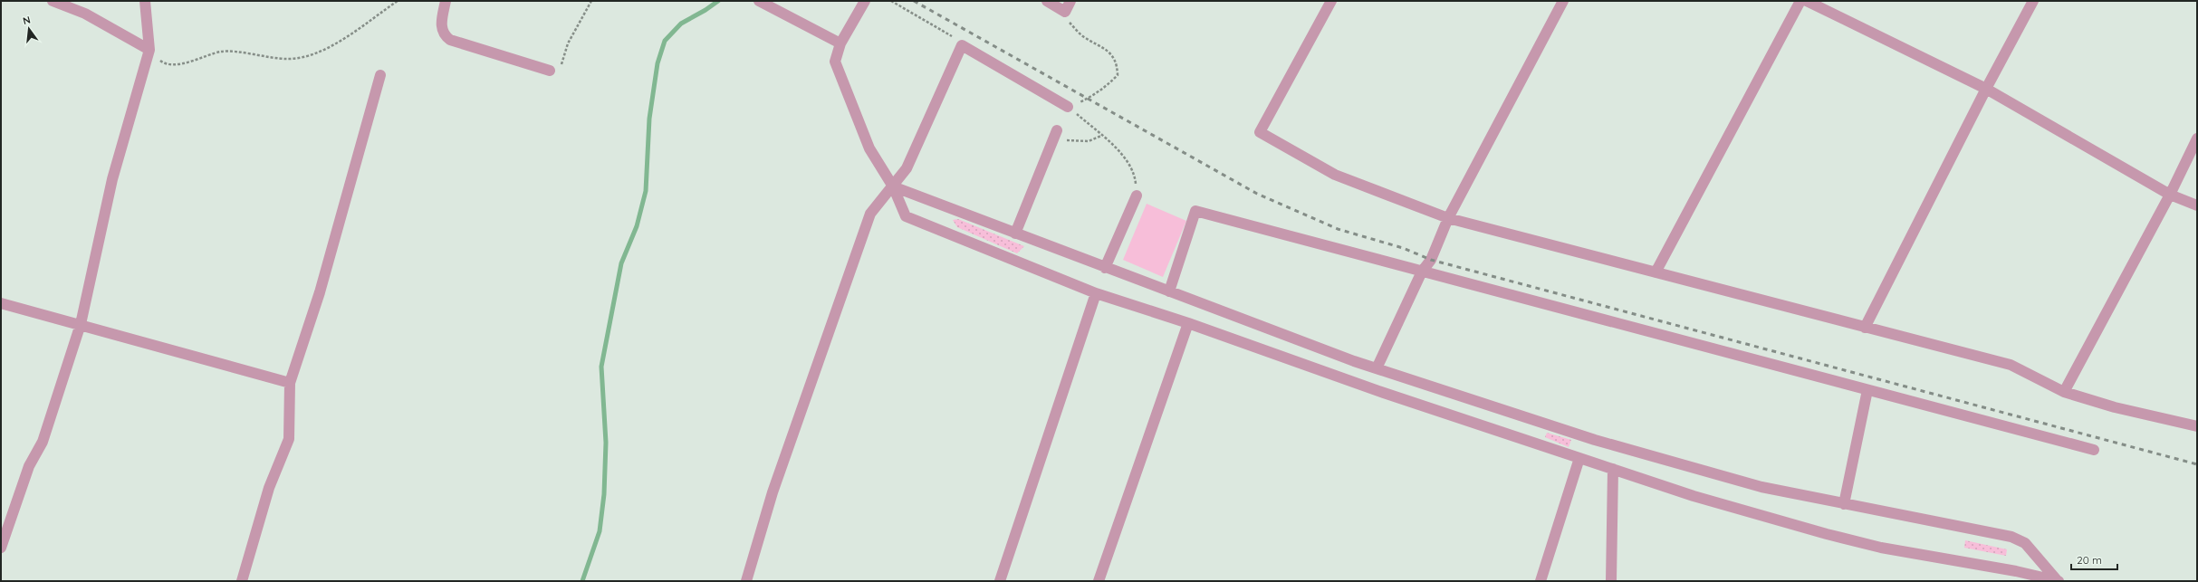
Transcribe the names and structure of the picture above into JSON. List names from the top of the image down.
{
  "scale_bar": "20 m",
  "north": "top"
}
